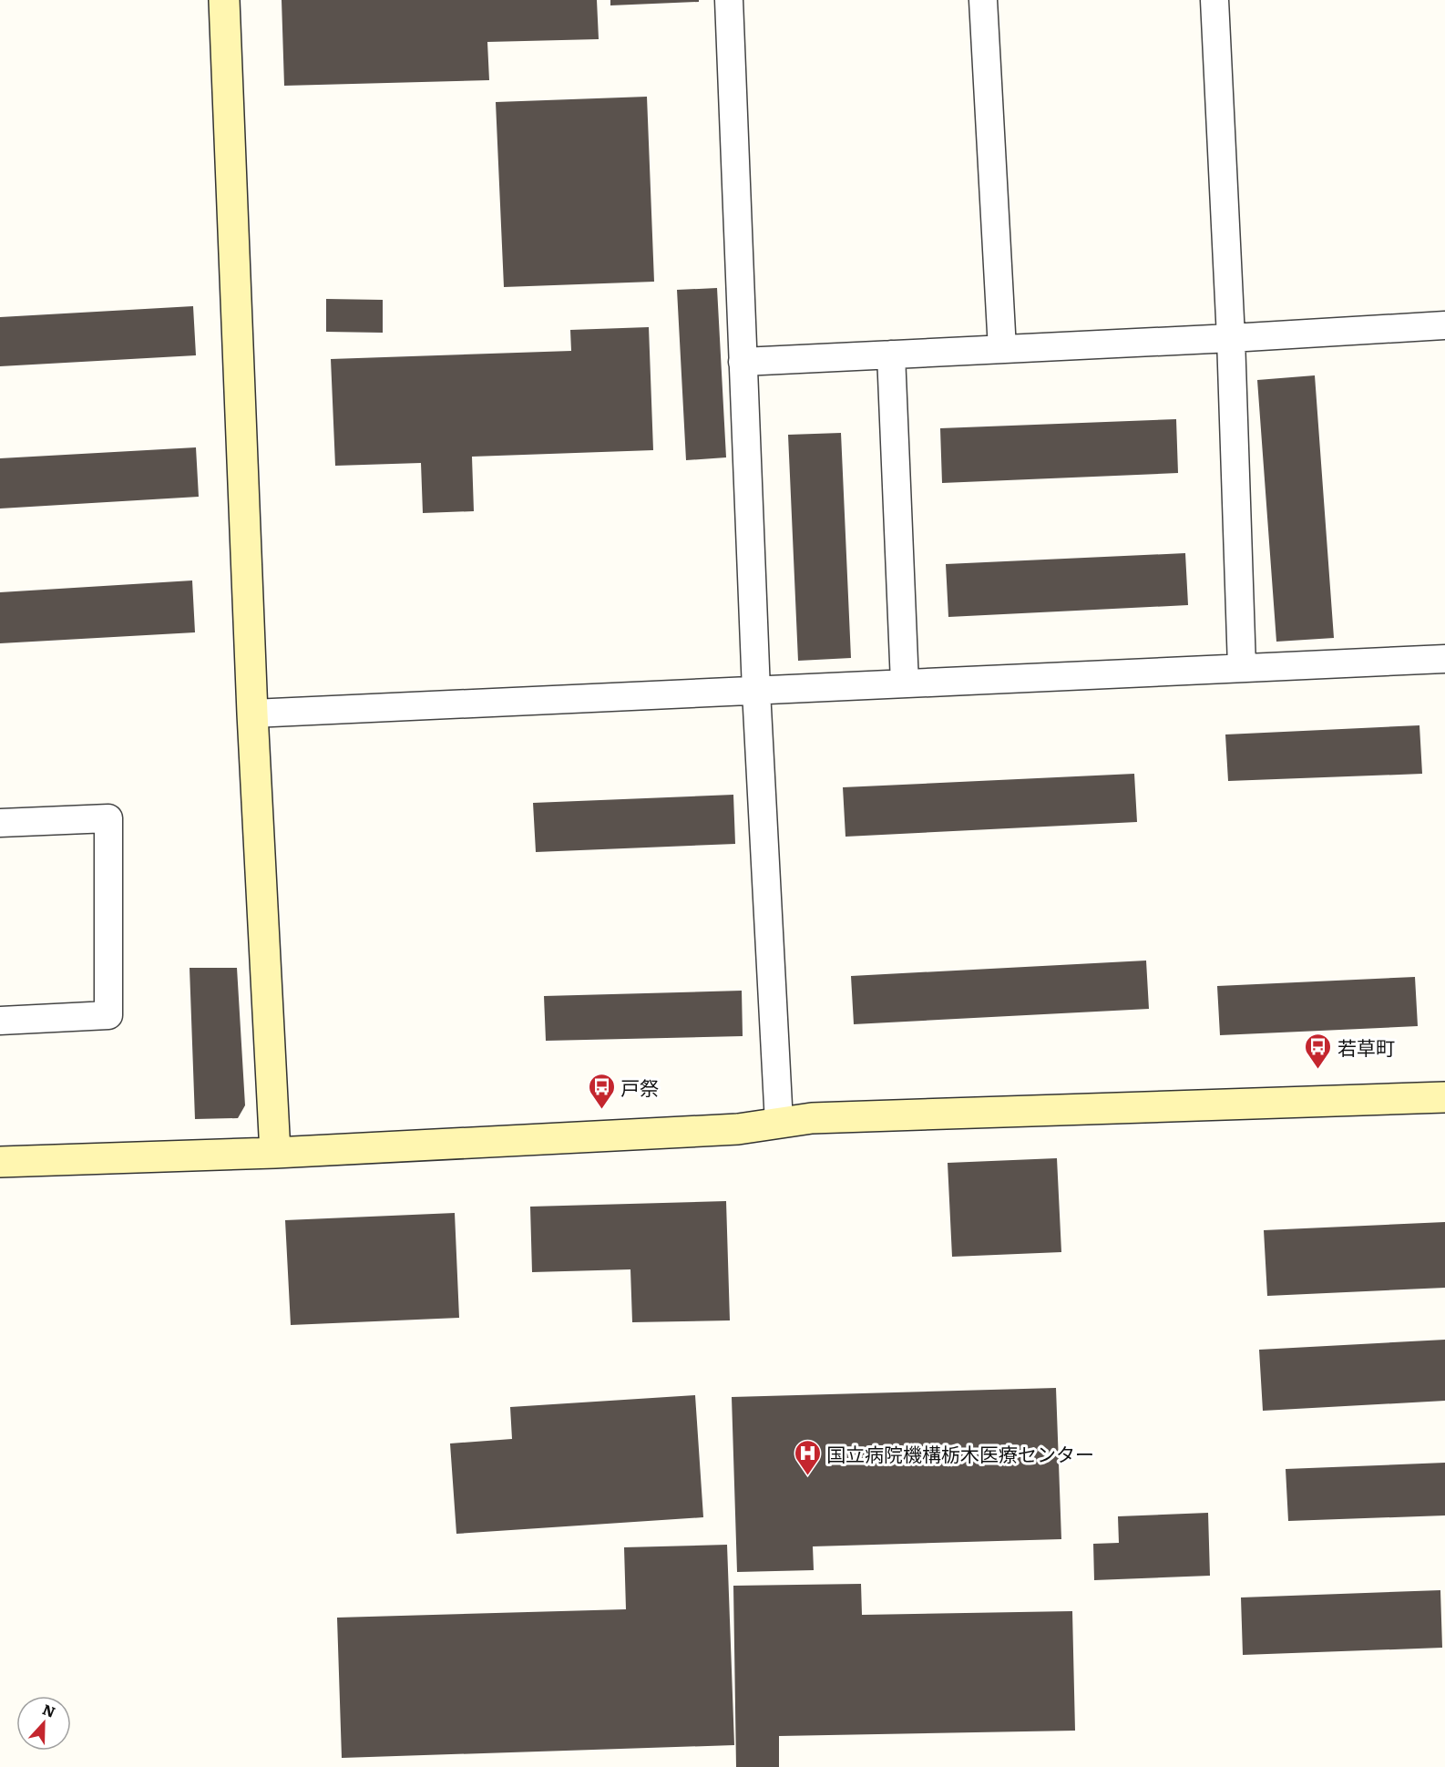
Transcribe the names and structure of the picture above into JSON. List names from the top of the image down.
{
  "places": {
    "bus stop": ["若草町", "戸祭"],
    "hospital": ["国立病院機構栃木医療センター"]
  },
  "north": "top"
}
